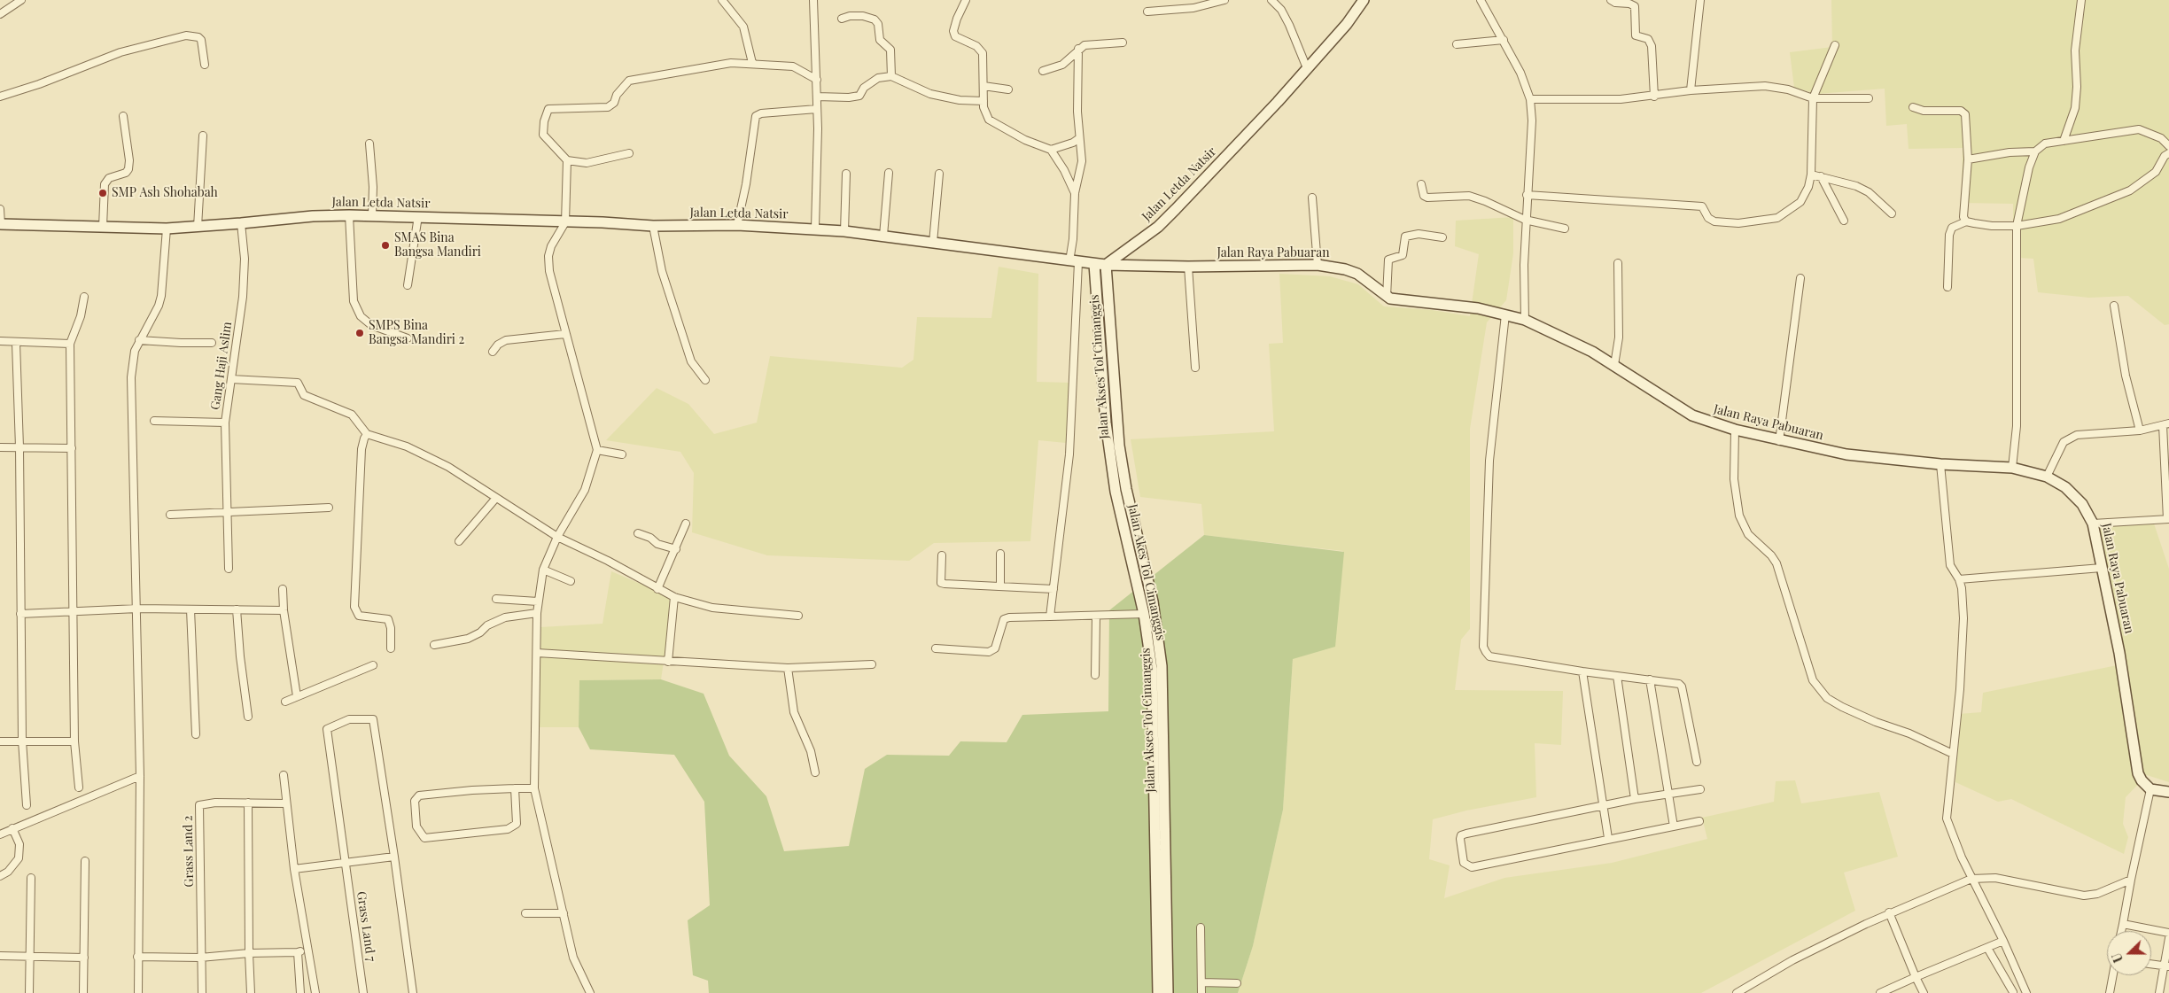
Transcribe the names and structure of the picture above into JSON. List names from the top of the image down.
{
  "streets": {
    "main road": [
      "Jalan Letda Natsir",
      "Jalan Raya Pabuaran",
      "Jalan Akses Tol Cimanggis",
      "Jalan Akes Tol Cimanggis"
    ],
    "street": ["Gang Haji Aslim", "Grass Land 2", "Grass Land 7"]
  },
  "crossings": [
    ["Jalan Letda Natsir", "Jalan Raya Pabuaran"],
    ["Jalan Letda Natsir", "Gang Haji Aslim"],
    ["Jalan Letda Natsir", "Jalan Akses Tol Cimanggis"],
    ["Jalan Letda Natsir", "Jalan Akes Tol Cimanggis"],
    ["Jalan Raya Pabuaran", "Jalan Akses Tol Cimanggis"]
  ],
  "places": ["SMP Ash Shohabah", "SMAS Bina Bangsa Mandiri", "SMPS Bina Bangsa Mandiri 2"],
  "north": "left"
}
